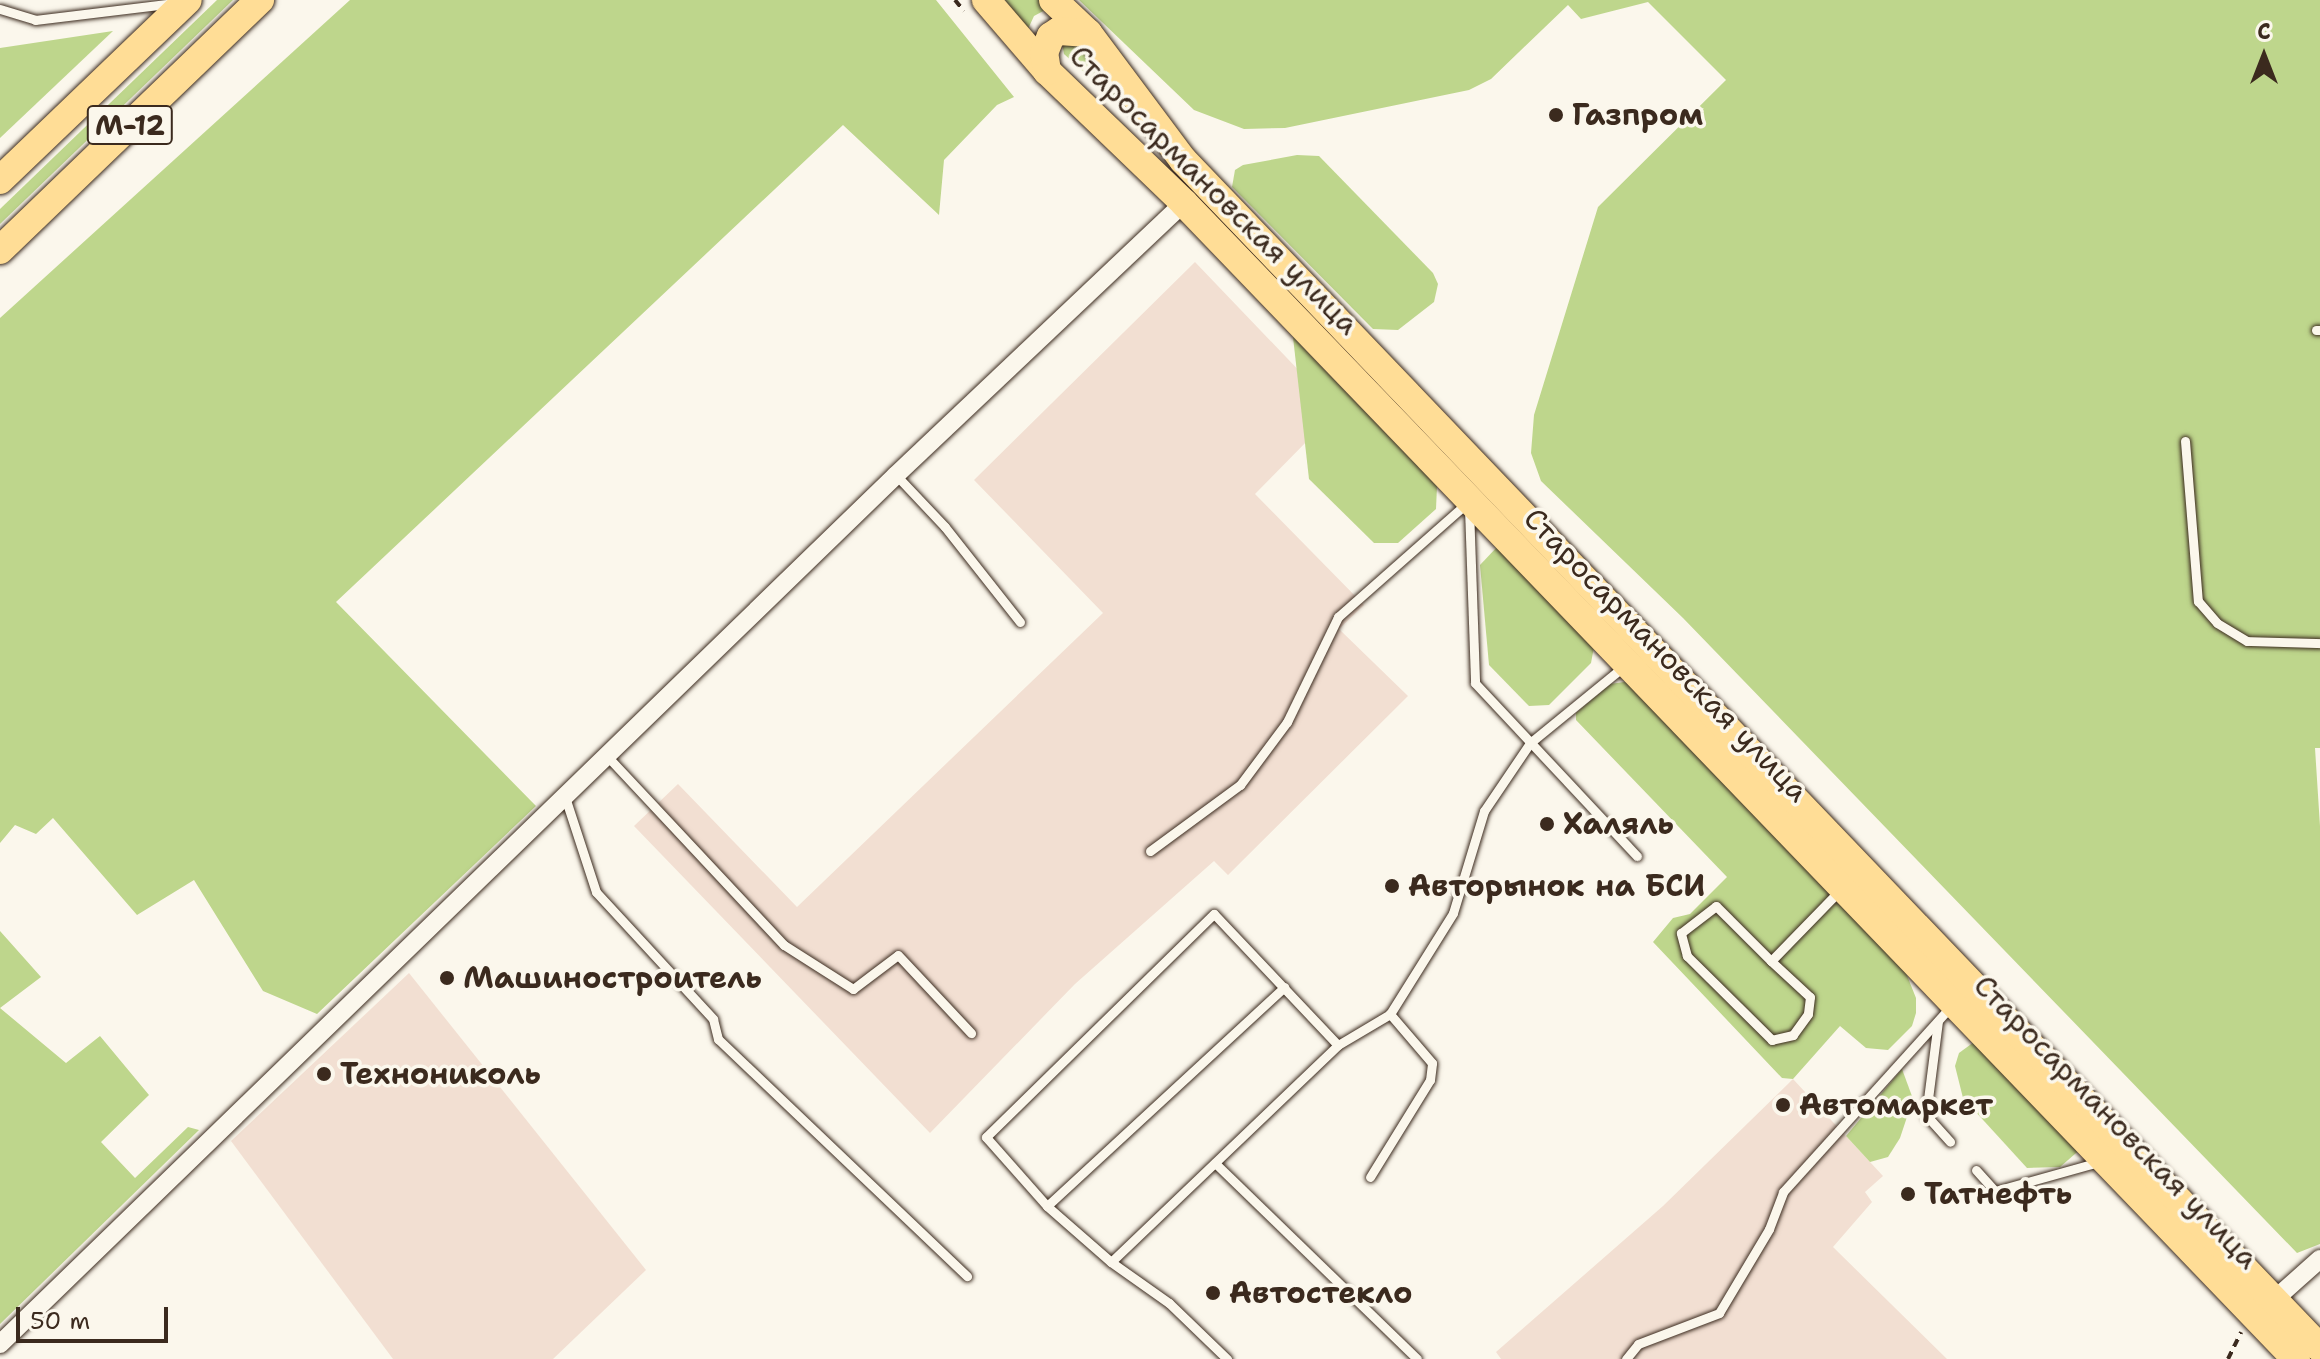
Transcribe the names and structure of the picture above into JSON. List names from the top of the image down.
{
  "streets": {
    "main road": ["М-12", "Старосармановская улица"]
  },
  "places": [
    "Газпром",
    "Халяль",
    "Авторынок на БСИ",
    "Машиностроитель",
    "Технониколь",
    "Автомаркет",
    "Татнефть",
    "Автостекло"
  ],
  "scale_bar": "50 m",
  "north": "top"
}
